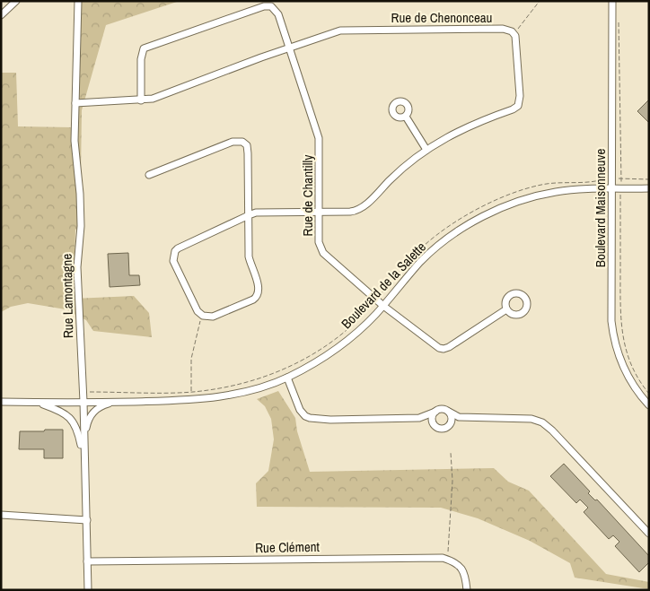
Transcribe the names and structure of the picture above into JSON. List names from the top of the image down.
{
  "streets": {
    "street": [
      "Rue de Chenonceau",
      "Rue de Chantilly",
      "Boulevard Maisonneuve",
      "Boulevard de la Salette",
      "Rue Lamontagne",
      "Rue Clément"
    ]
  },
  "crossings": [
    ["Rue de Chenonceau", "Rue de Chantilly"],
    ["Rue de Chenonceau", "Rue Lamontagne"],
    ["Rue de Chantilly", "Boulevard de la Salette"],
    ["Boulevard Maisonneuve", "Boulevard de la Salette"],
    ["Boulevard de la Salette", "Rue Lamontagne"],
    ["Rue Lamontagne", "Rue Clément"]
  ]
}
